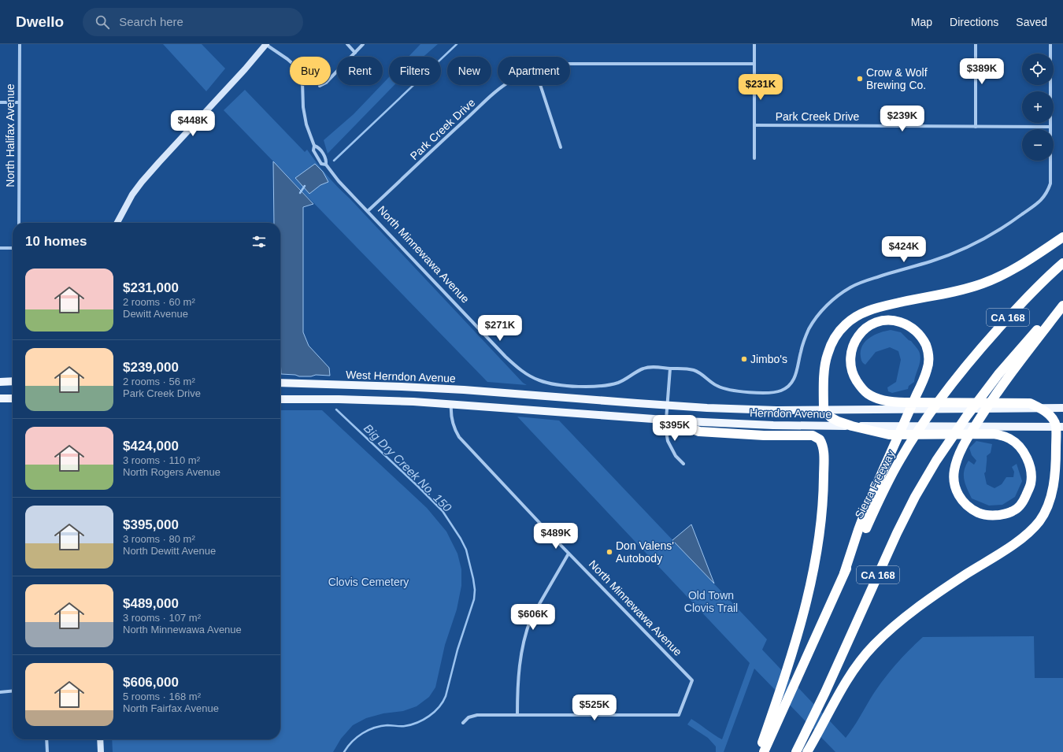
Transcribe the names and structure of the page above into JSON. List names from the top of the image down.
{
  "streets": {
    "highway": ["CA 168", "Sierra Freeway"],
    "main road": ["West Herndon Avenue", "Herndon Avenue"],
    "street": ["Park Creek Drive", "North Halifax Avenue", "North Minnewawa Avenue"]
  },
  "crossings": [
    ["Park Creek Drive", "North Minnewawa Avenue"],
    ["North Minnewawa Avenue", "Herndon Avenue"],
    ["West Herndon Avenue", "Herndon Avenue"]
  ],
  "water": ["Big Dry Creek No. 150"],
  "parks": ["Clovis Cemetery", "Old Town Clovis Trail"],
  "places": ["Crow & Wolf Brewing Co.", "Jimbo's", "Don Valens' Autobody"],
  "page": {
    "header": "Dwello",
    "search": "Search here",
    "nav": ["Map", "Directions", "Saved"],
    "map_buttons": ["+", "−"],
    "chip": [
      "Buy",
      "Rent",
      "Filters",
      "New",
      "Apartment"
    ],
    "price": [
      "$389K",
      "$231K",
      "$239K",
      "$448K",
      "$424K",
      "$271K",
      "$395K",
      "$489K",
      "$606K",
      "$525K"
    ],
    "heading": "10 homes",
    "list": [
      {
        "name": "$231,000",
        "note": "2 rooms · 60 m² · Dewitt Avenue"
      },
      {
        "name": "$239,000",
        "note": "2 rooms · 56 m² · Park Creek Drive"
      },
      {
        "name": "$424,000",
        "note": "3 rooms · 110 m² · North Rogers Avenue"
      },
      {
        "name": "$395,000",
        "note": "3 rooms · 80 m² · North Dewitt Avenue"
      },
      {
        "name": "$489,000",
        "note": "3 rooms · 107 m² · North Minnewawa Avenue"
      },
      {
        "name": "$606,000",
        "note": "5 rooms · 168 m² · North Fairfax Avenue"
      }
    ]
  }
}
